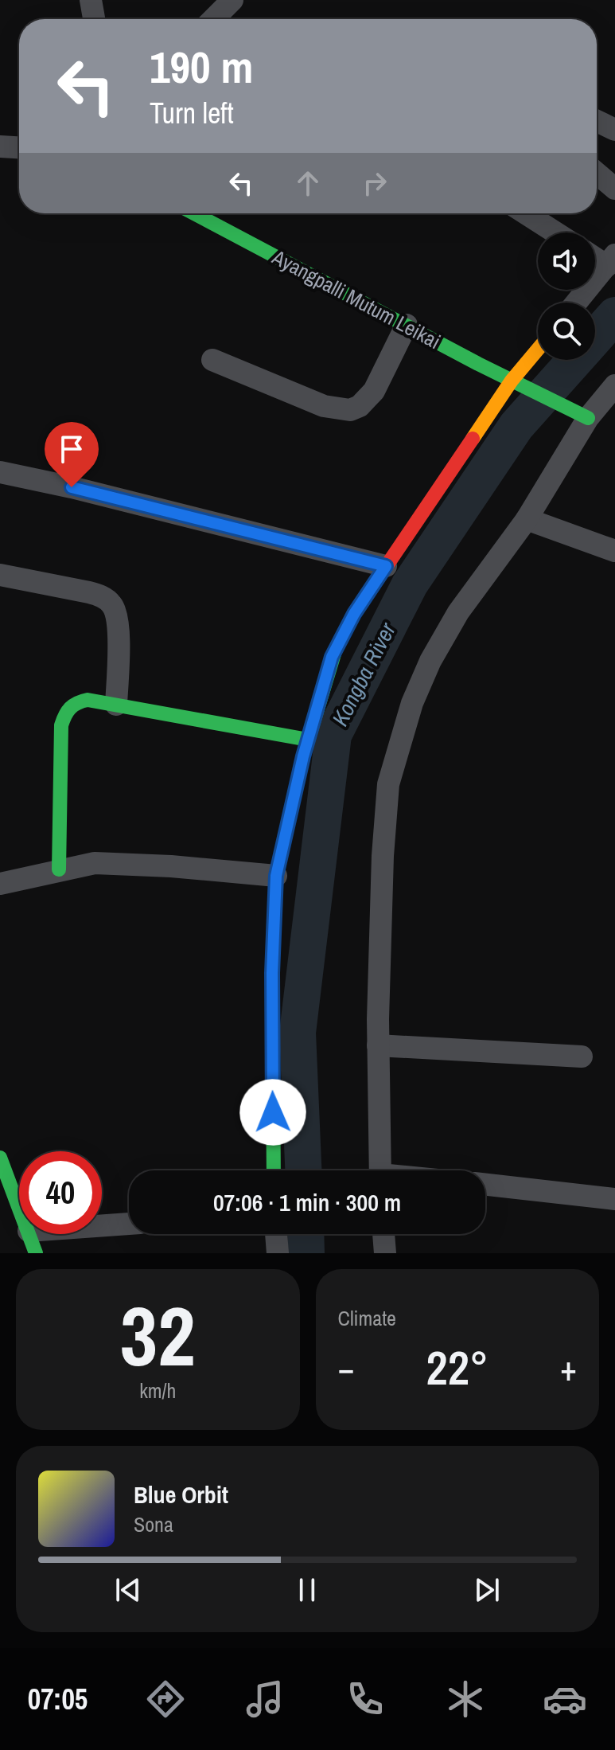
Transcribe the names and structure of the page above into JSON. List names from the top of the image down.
{
  "streets": {
    "street": ["Ayangpalli Mutum Leikai"]
  },
  "water": ["Kongba River"],
  "page": {
    "turn": ["190 m", "Turn left"],
    "limit": "40",
    "trip": "07:06 · 1 min · 300 m",
    "tile": [
      ["32", "km/h"],
      "Climate"
    ],
    "heat": ["−", "22°", "+"],
    "song": ["Blue Orbit", "Sona"],
    "tabs": "07:05"
  }
}
